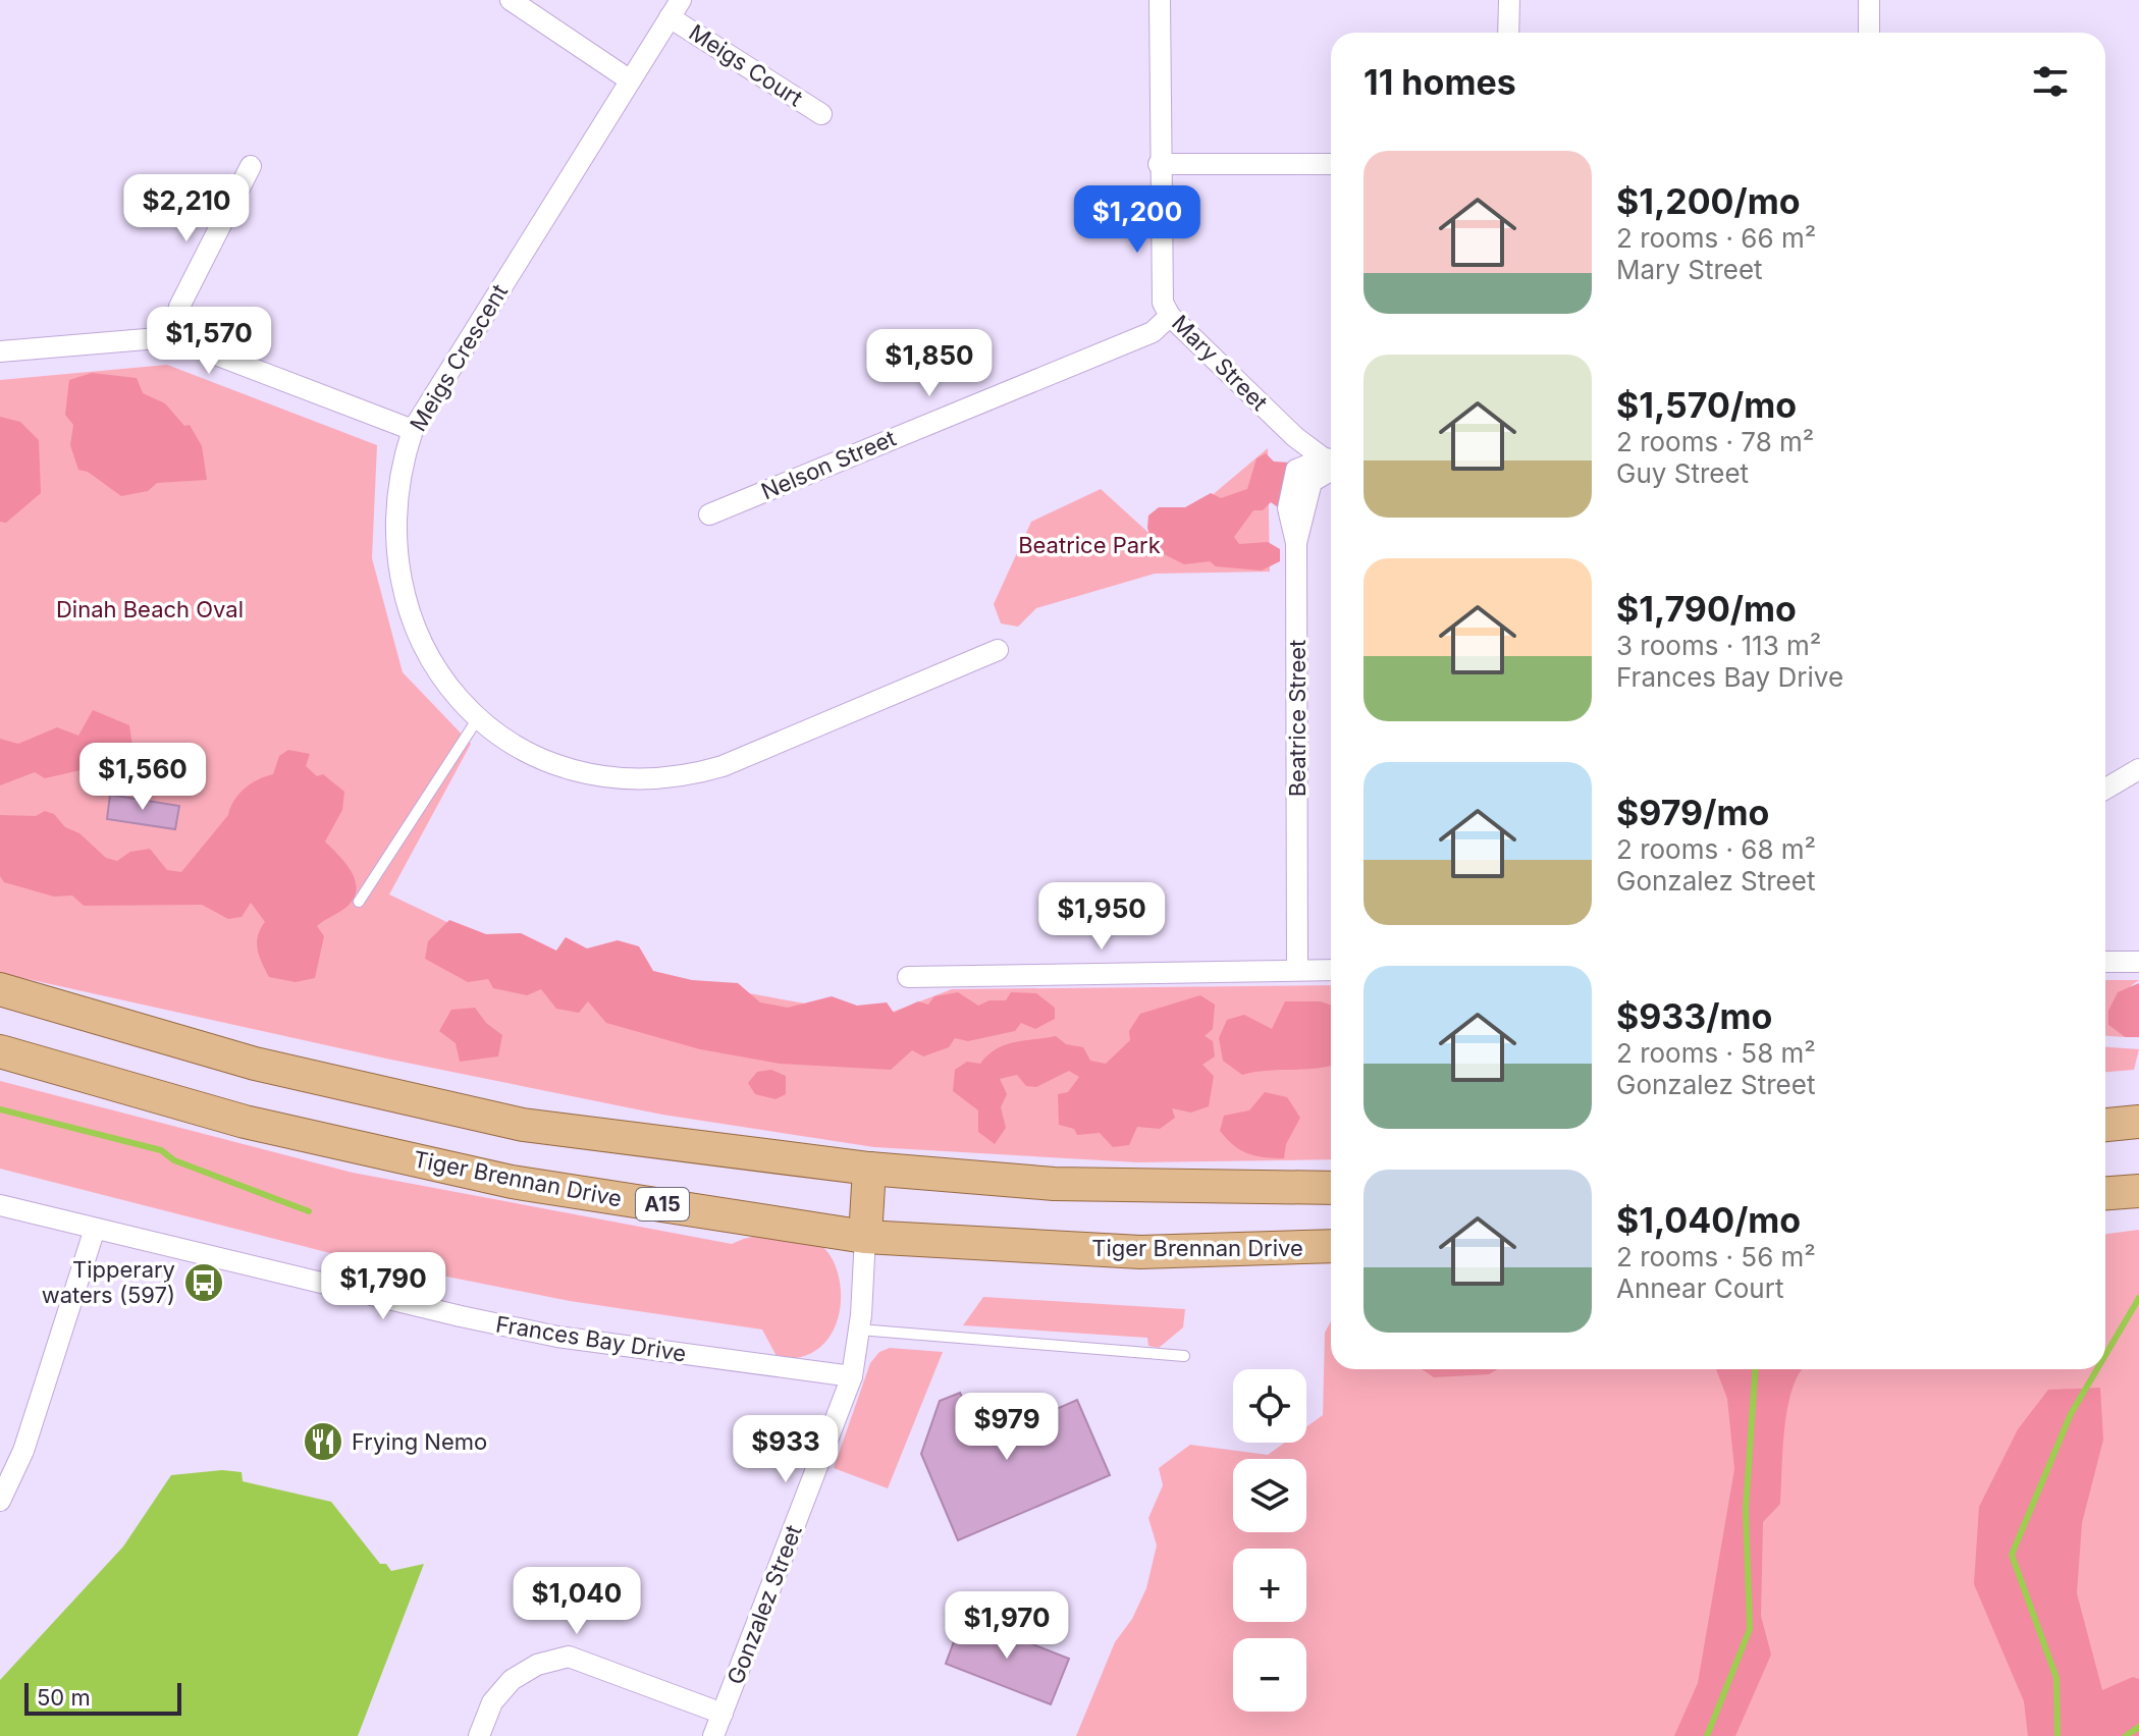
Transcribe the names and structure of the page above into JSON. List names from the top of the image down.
{
  "streets": {
    "main road": ["Tiger Brennan Drive", "A15"],
    "street": [
      "Meigs Court",
      "Meigs Crescent",
      "Mary Street",
      "Nelson Street",
      "Beatrice Street",
      "Frances Bay Drive",
      "Gonzalez Street"
    ]
  },
  "crossings": [
    ["Meigs Court", "Meigs Crescent"],
    ["Mary Street", "Nelson Street"],
    ["Mary Street", "Beatrice Street"],
    ["Tiger Brennan Drive", "Gonzalez Street"],
    ["Frances Bay Drive", "Gonzalez Street"]
  ],
  "parks": ["Beatrice Park", "Dinah Beach Oval"],
  "places": {
    "bus stop": ["Tipperary waters (597)"],
    "restaurant": ["Frying Nemo"]
  },
  "scale_bar": "50 m",
  "page": {
    "heading": "11 homes",
    "list": [
      {
        "name": "$1,200/mo",
        "note": "2 rooms · 66 m² · Mary Street"
      },
      {
        "name": "$1,570/mo",
        "note": "2 rooms · 78 m² · Guy Street"
      },
      {
        "name": "$1,790/mo",
        "note": "3 rooms · 113 m² · Frances Bay Drive"
      },
      {
        "name": "$979/mo",
        "note": "2 rooms · 68 m² · Gonzalez Street"
      },
      {
        "name": "$933/mo",
        "note": "2 rooms · 58 m² · Gonzalez Street"
      },
      {
        "name": "$1,040/mo",
        "note": "2 rooms · 56 m² · Annear Court"
      }
    ],
    "price": [
      "$2,210",
      "$1,200",
      "$1,570",
      "$1,850",
      "$1,560",
      "$1,950",
      "$1,790",
      "$979",
      "$933",
      "$1,040",
      "$1,970"
    ],
    "map_buttons": ["+", "−"],
    "scale": "50 m"
  }
}
